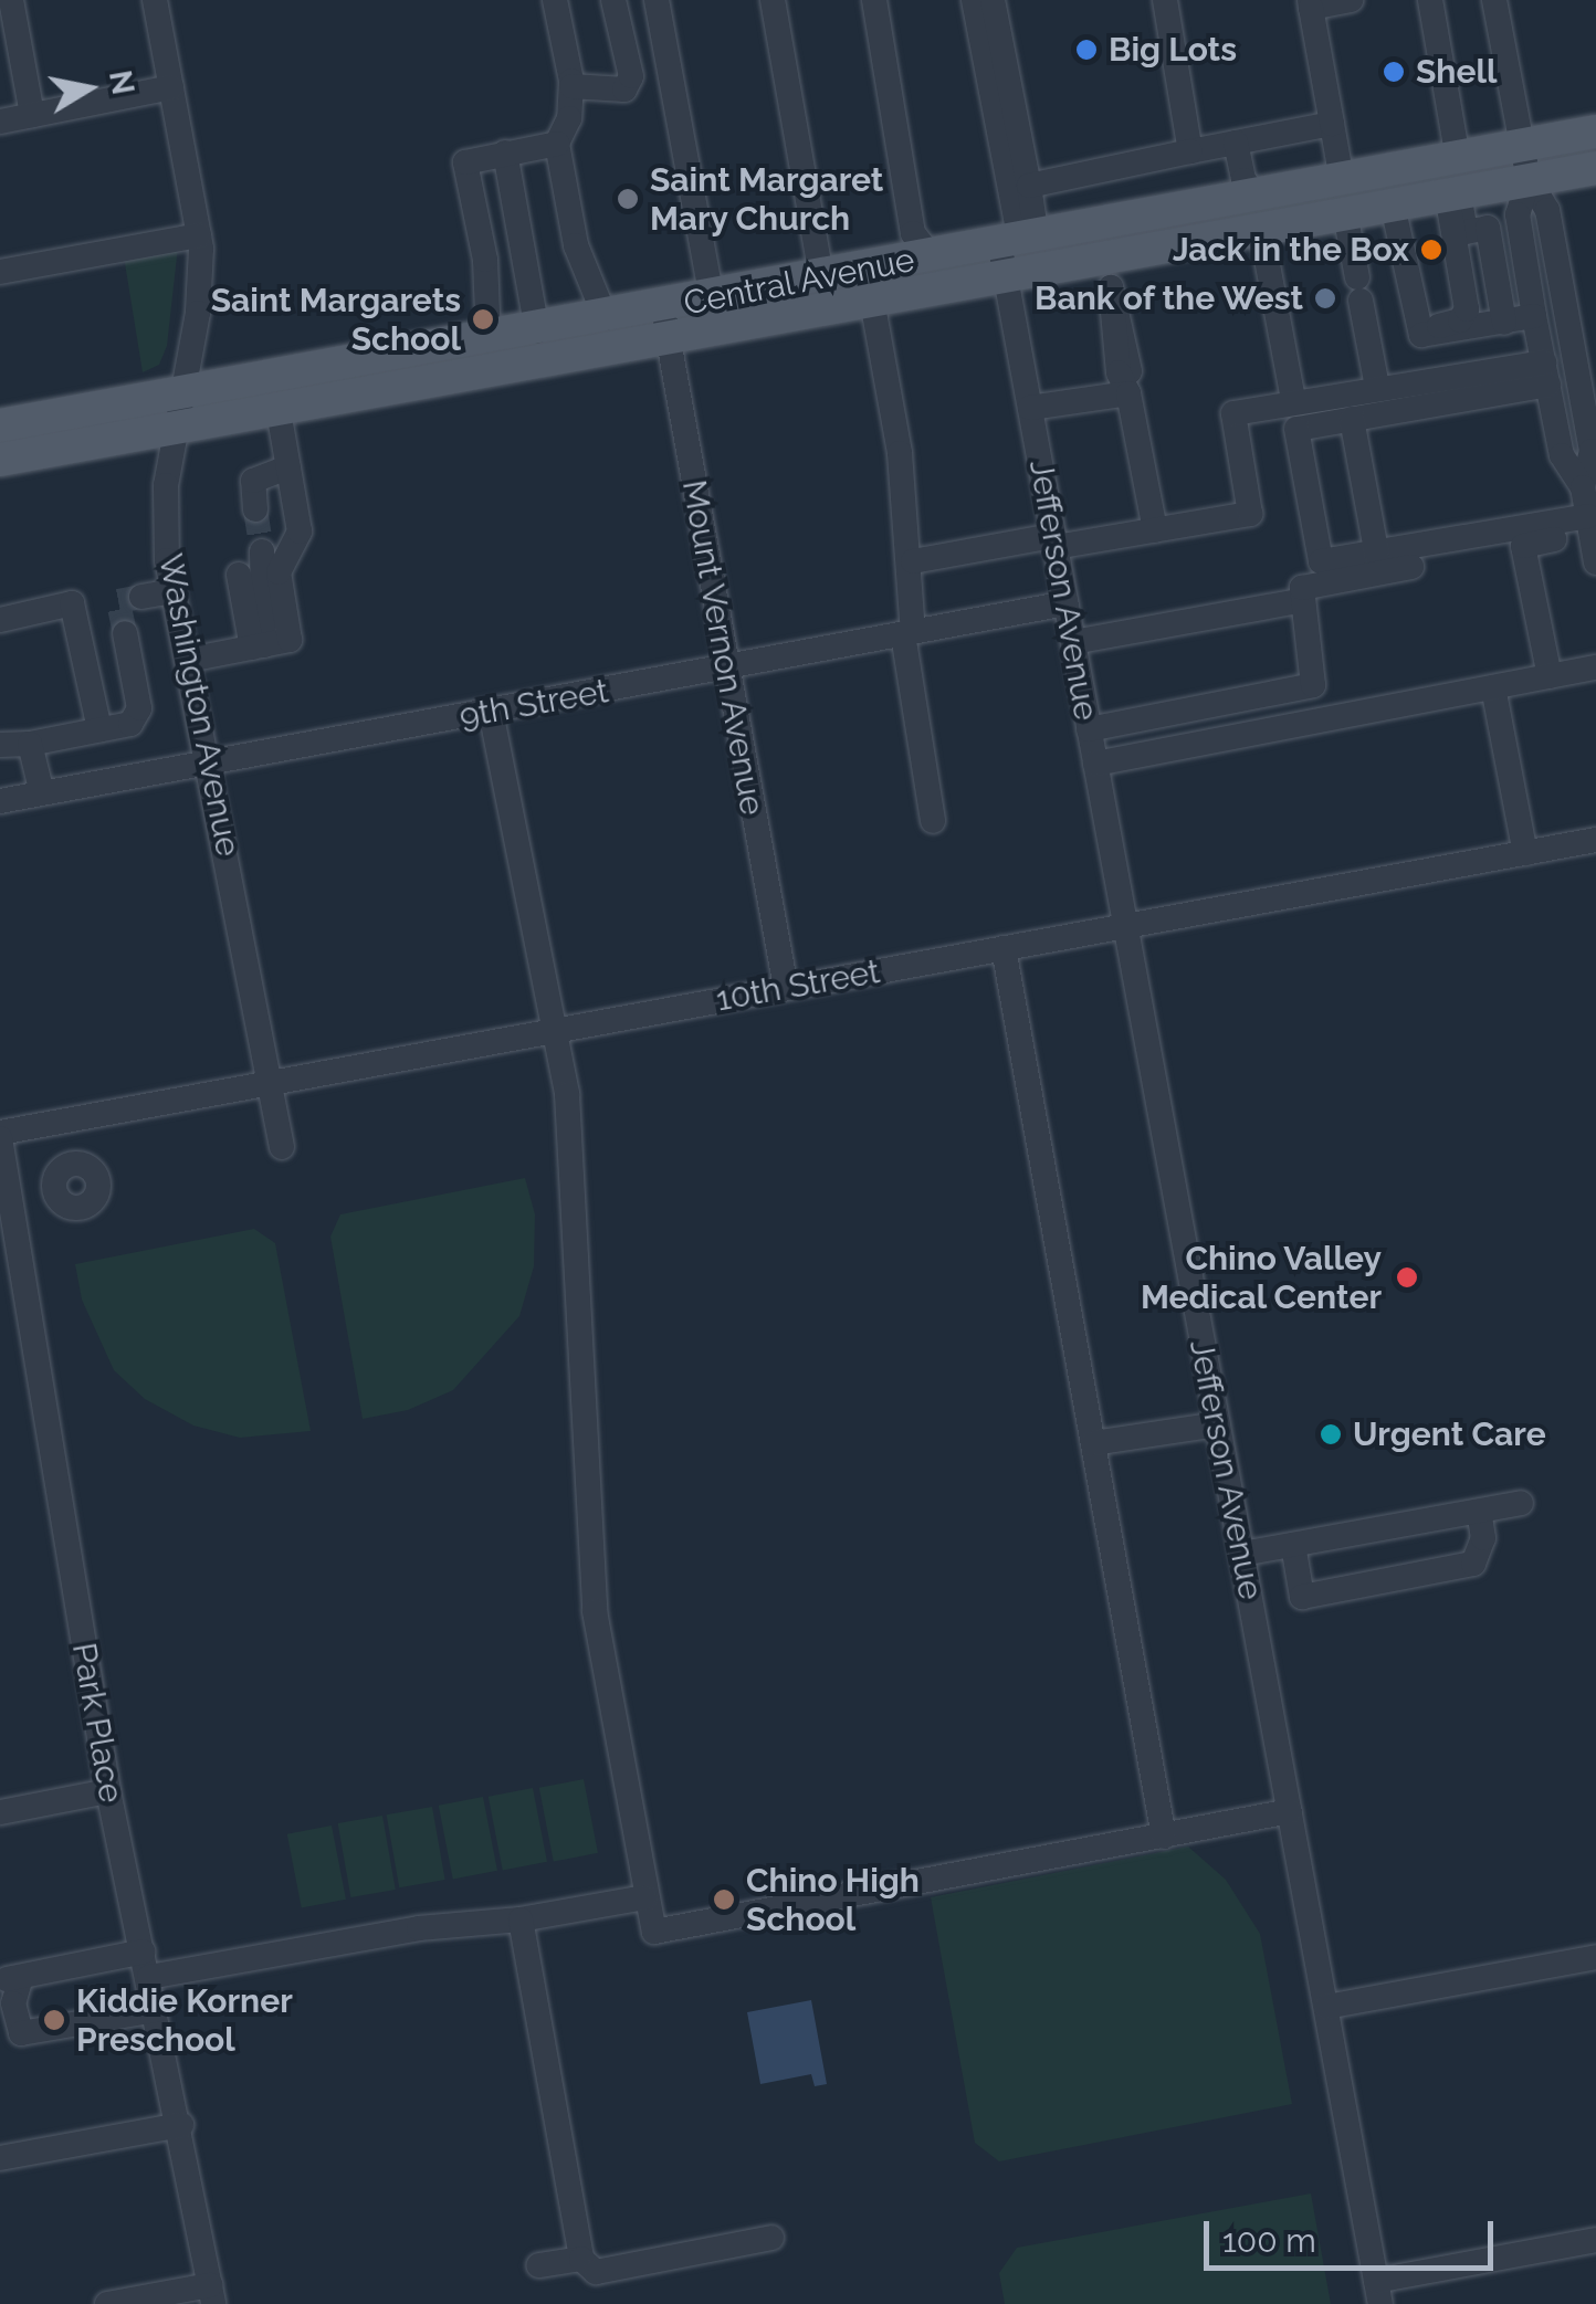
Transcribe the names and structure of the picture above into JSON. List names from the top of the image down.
{
  "streets": {
    "main road": ["Central Avenue"],
    "street": [
      "Jefferson Avenue",
      "Mount Vernon Avenue",
      "9th Street",
      "Washington Avenue",
      "10th Street",
      "Park Place"
    ]
  },
  "crossings": [
    ["Central Avenue", "Jefferson Avenue"],
    ["Central Avenue", "Mount Vernon Avenue"],
    ["Central Avenue", "Washington Avenue"],
    ["Jefferson Avenue", "9th Street"],
    ["Jefferson Avenue", "10th Street"],
    ["Mount Vernon Avenue", "9th Street"],
    ["Mount Vernon Avenue", "10th Street"],
    ["9th Street", "Washington Avenue"],
    ["Washington Avenue", "10th Street"],
    ["10th Street", "Park Place"]
  ],
  "places": [
    "Big Lots",
    "Shell",
    "Saint Margaret Mary Church",
    "Jack in the Box",
    "Bank of the West",
    "Saint Margarets School",
    "Chino Valley Medical Center",
    "Urgent Care",
    "Chino High School",
    "Kiddie Korner Preschool"
  ],
  "scale_bar": "100 m",
  "north": "right"
}
